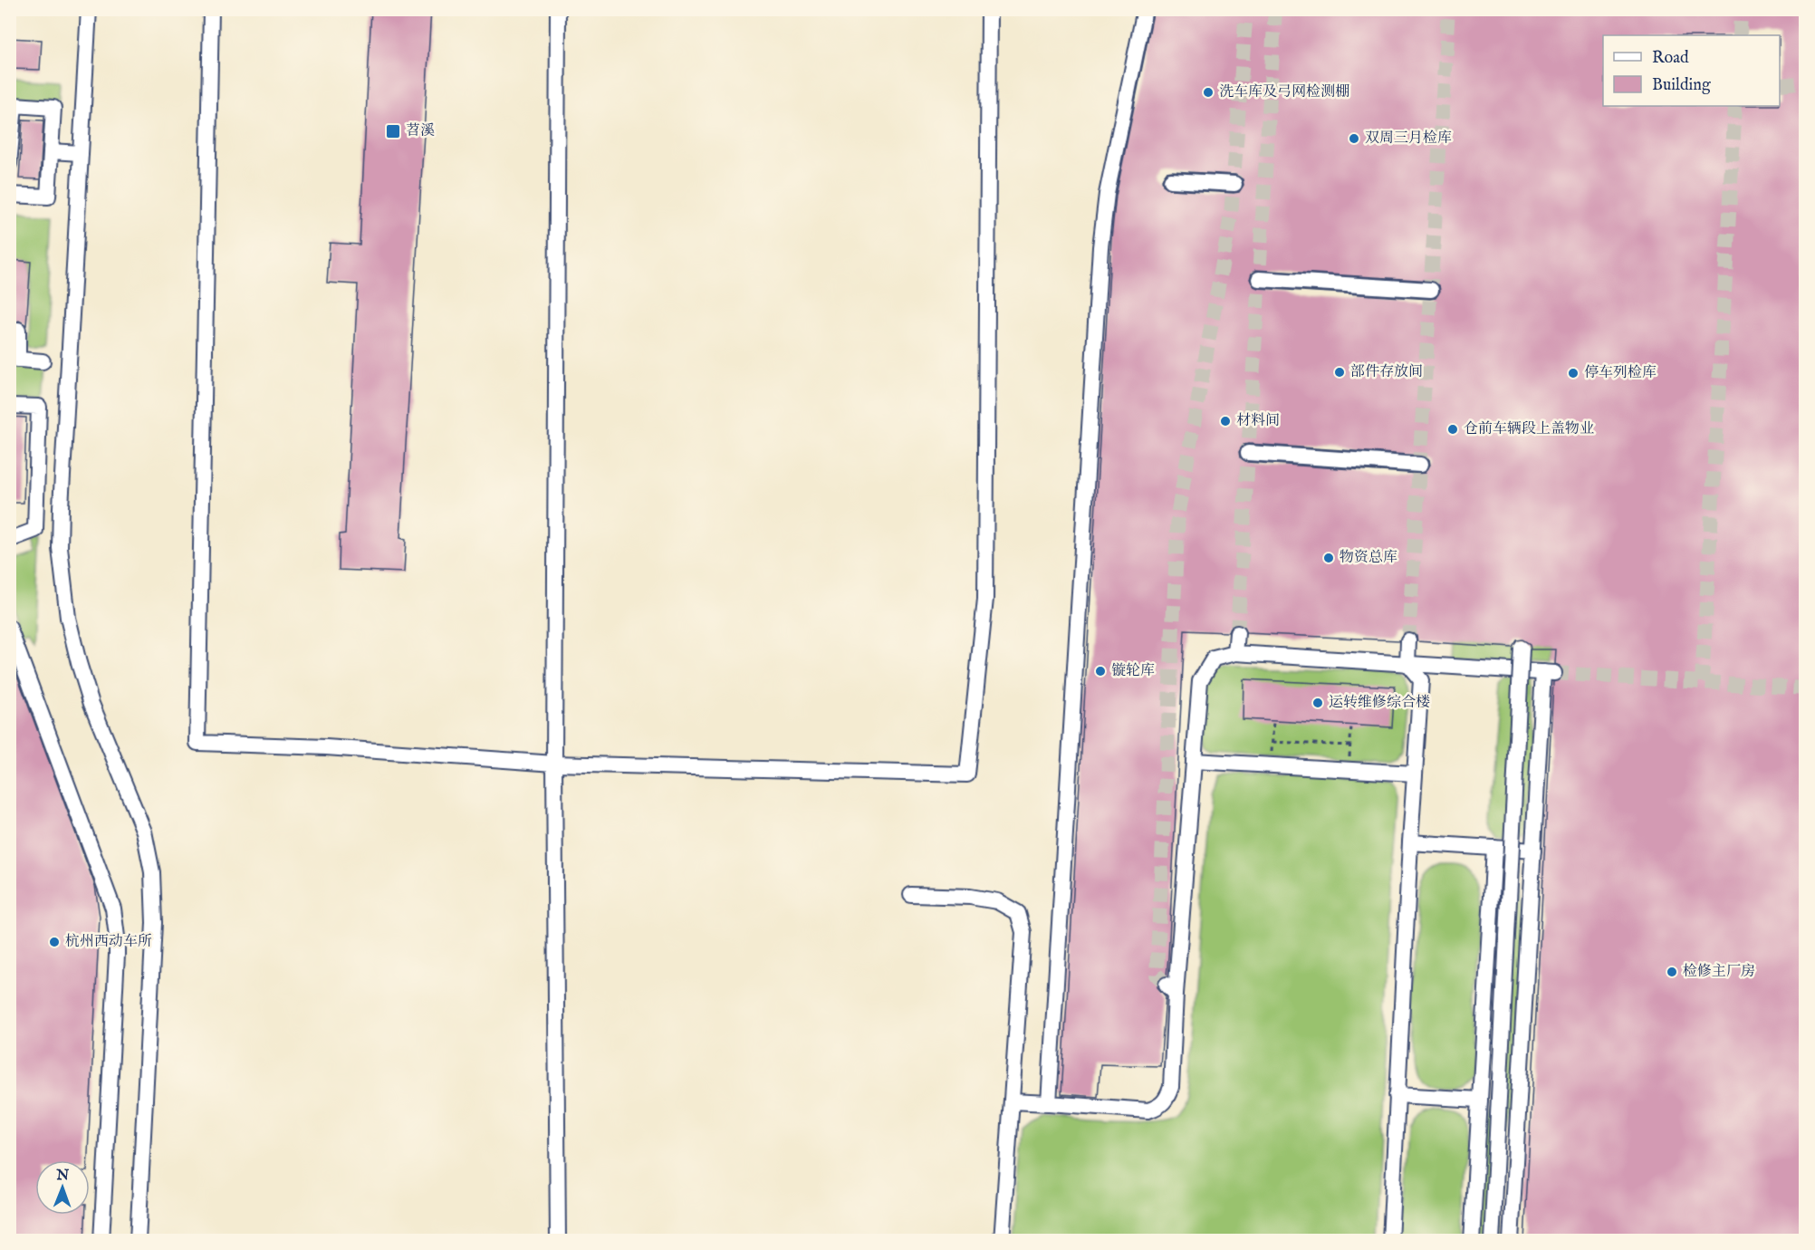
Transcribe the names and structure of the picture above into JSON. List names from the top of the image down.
{
  "places": {
    "other": [
      "洗车库及弓网检测棚",
      "双周三月检库",
      "部件存放间",
      "停车列检库",
      "材料间",
      "仓前车辆段上盖物业",
      "物资总库",
      "镟轮库",
      "运转维修综合楼",
      "杭州西动车所",
      "检修主厂房"
    ],
    "transit": ["苕溪"]
  },
  "legend": ["Road", "Building"],
  "north": "top"
}
